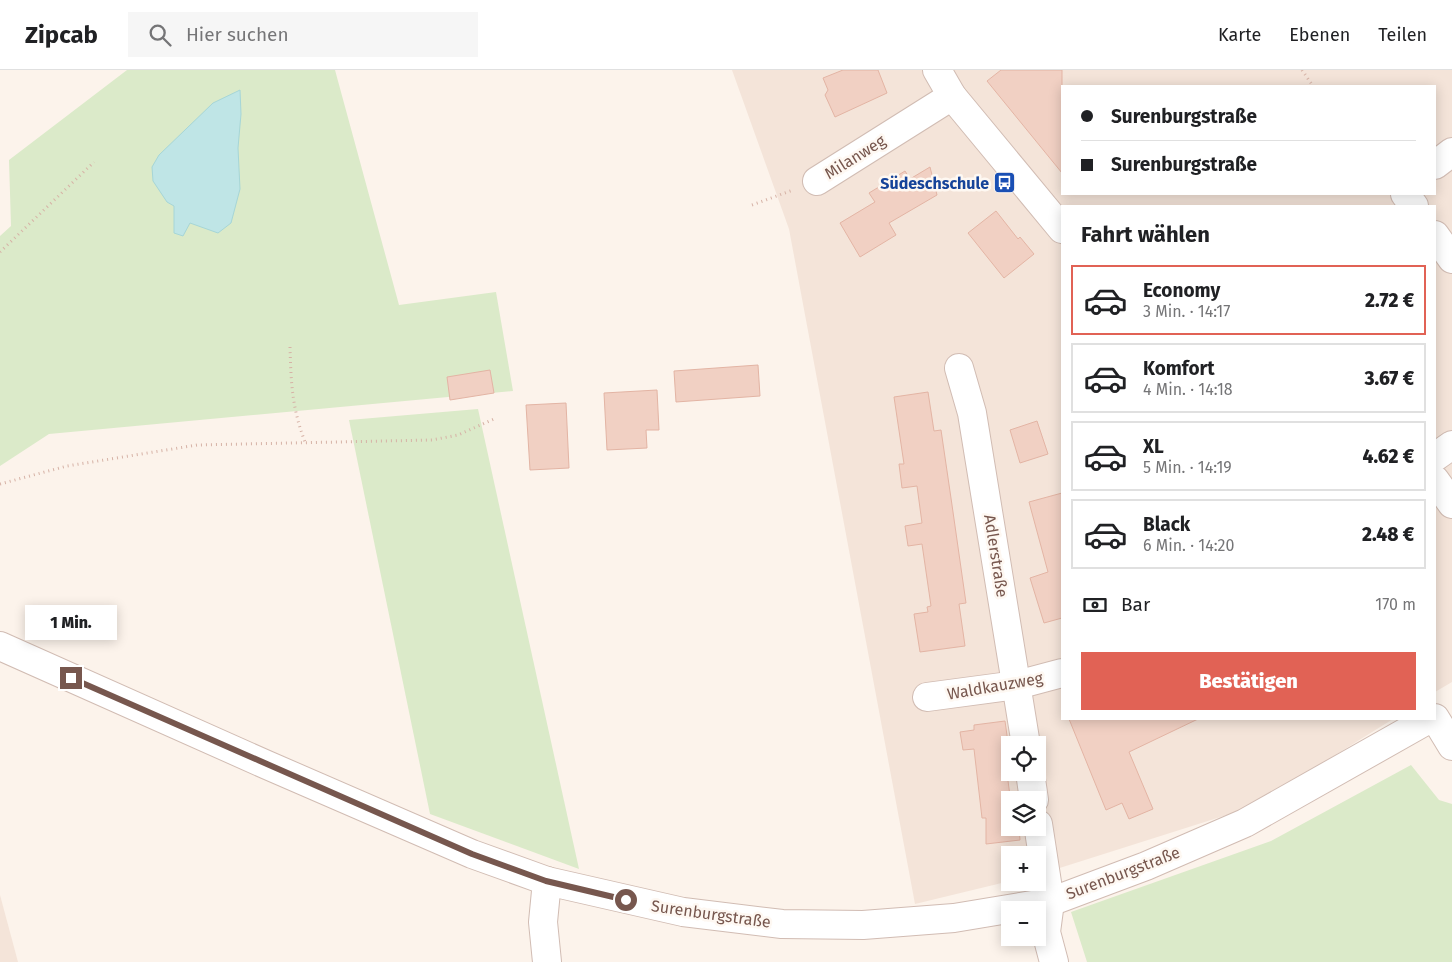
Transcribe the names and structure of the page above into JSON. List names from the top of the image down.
{
  "streets": {
    "street": [
      "Milanweg",
      "Adlerstraße",
      "Waldkauzweg",
      "Surenburgstraße"
    ]
  },
  "crossings": [
    ["Adlerstraße", "Waldkauzweg"]
  ],
  "places": {
    "bus stop": ["Südeschschule"]
  },
  "page": {
    "header": "Zipcab",
    "search": "Hier suchen",
    "nav": ["Karte", "Ebenen", "Teilen"],
    "banner": ["Surenburgstraße", "Surenburgstraße"],
    "heading": "Fahrt wählen",
    "list": [
      {
        "name": "Economy",
        "note": "3 Min. · 14:17",
        "value": "2.72 €"
      },
      {
        "name": "Komfort",
        "note": "4 Min. · 14:18",
        "value": "3.67 €"
      },
      {
        "name": "XL",
        "note": "5 Min. · 14:19",
        "value": "4.62 €"
      },
      {
        "name": "Black",
        "note": "6 Min. · 14:20",
        "value": "2.48 €"
      }
    ],
    "pay": ["Bar", "170 m"],
    "bubble": "1 Min.",
    "buttons": "Bestätigen",
    "map_buttons": ["+", "−"]
  }
}
